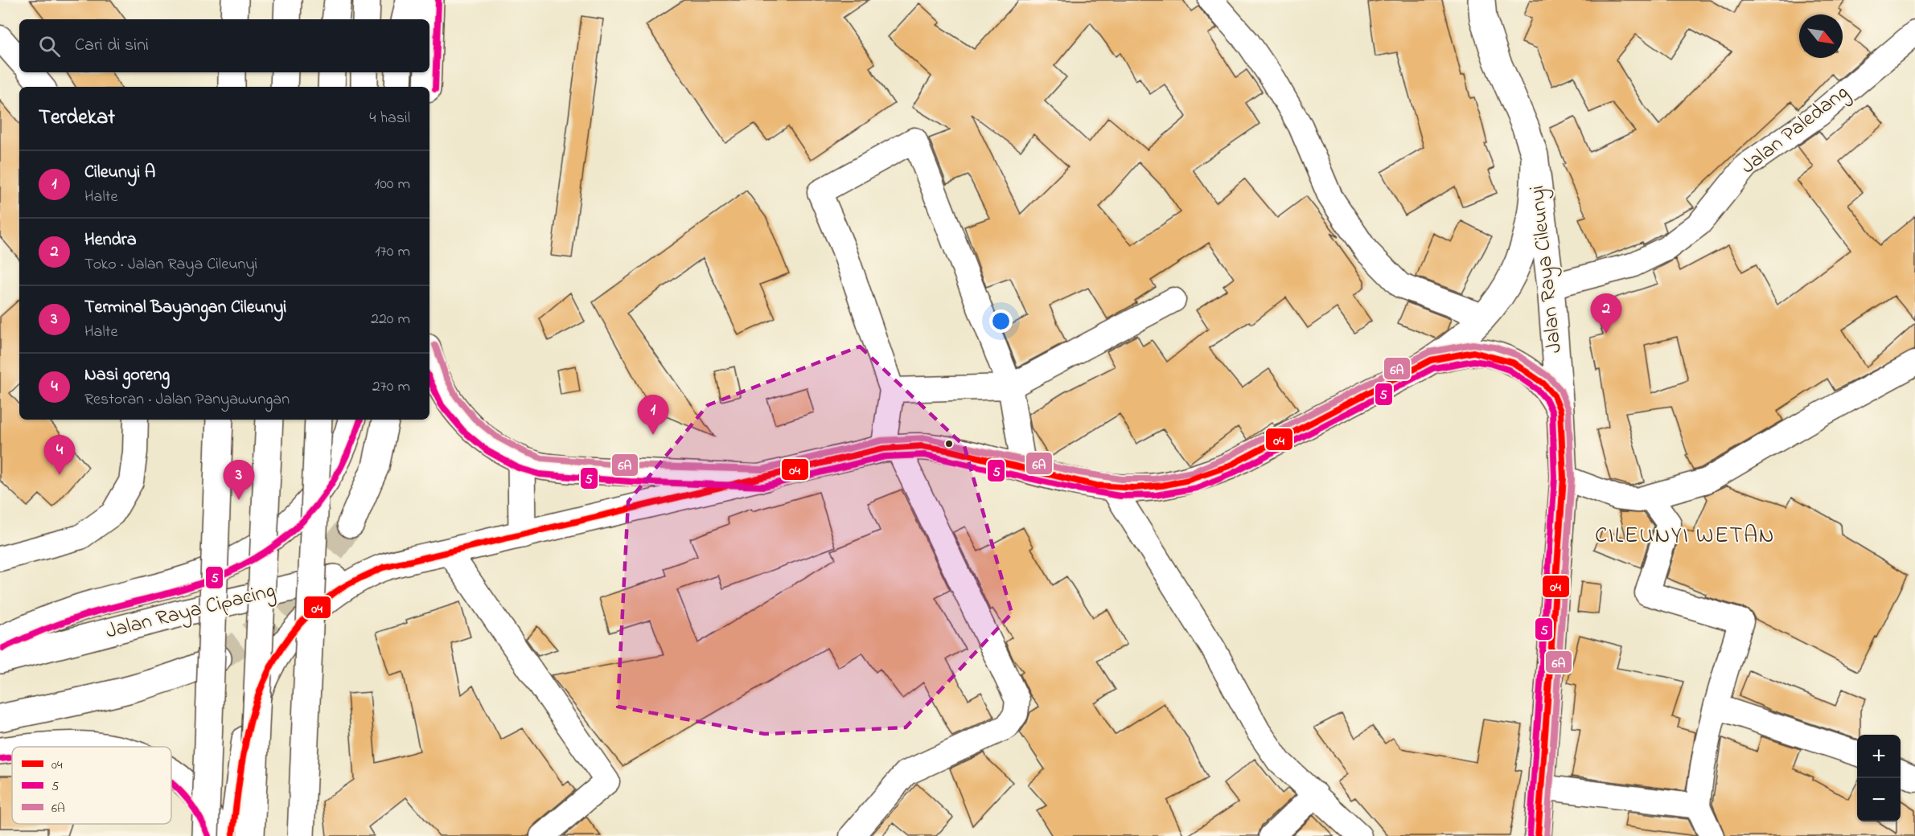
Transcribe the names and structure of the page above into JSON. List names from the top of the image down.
{
  "streets": {
    "highway": ["Jalan Raya Cileunyi", "Jalan Raya Cipacing"],
    "street": ["Jalan Paledang"]
  },
  "crossings": [
    ["Jalan Paledang", "Jalan Raya Cileunyi"]
  ],
  "districts": ["CILEUNYI WETAN"],
  "lines": ["transit line 5", "transit line 6A", "transit line 04"],
  "legend": ["04", "5", "6A"],
  "north": "bottom right",
  "page": {
    "search": "Cari di sini",
    "heading": ["Terdekat", "4 hasil"],
    "list": [
      {
        "mark": "1",
        "name": "Cileunyi A",
        "note": "Halte",
        "value": "100 m"
      },
      {
        "mark": "2",
        "name": "Hendra",
        "note": "Toko · Jalan Raya Cileunyi",
        "value": "170 m"
      },
      {
        "mark": "3",
        "name": "Terminal Bayangan Cileunyi",
        "note": "Halte",
        "value": "220 m"
      },
      {
        "mark": "4",
        "name": "Nasi goreng",
        "note": "Restoran · Jalan Panyawungan",
        "value": "270 m"
      }
    ],
    "pins": [
      "2",
      "1",
      "4",
      "3"
    ],
    "map_buttons": ["+", "−"]
  }
}
